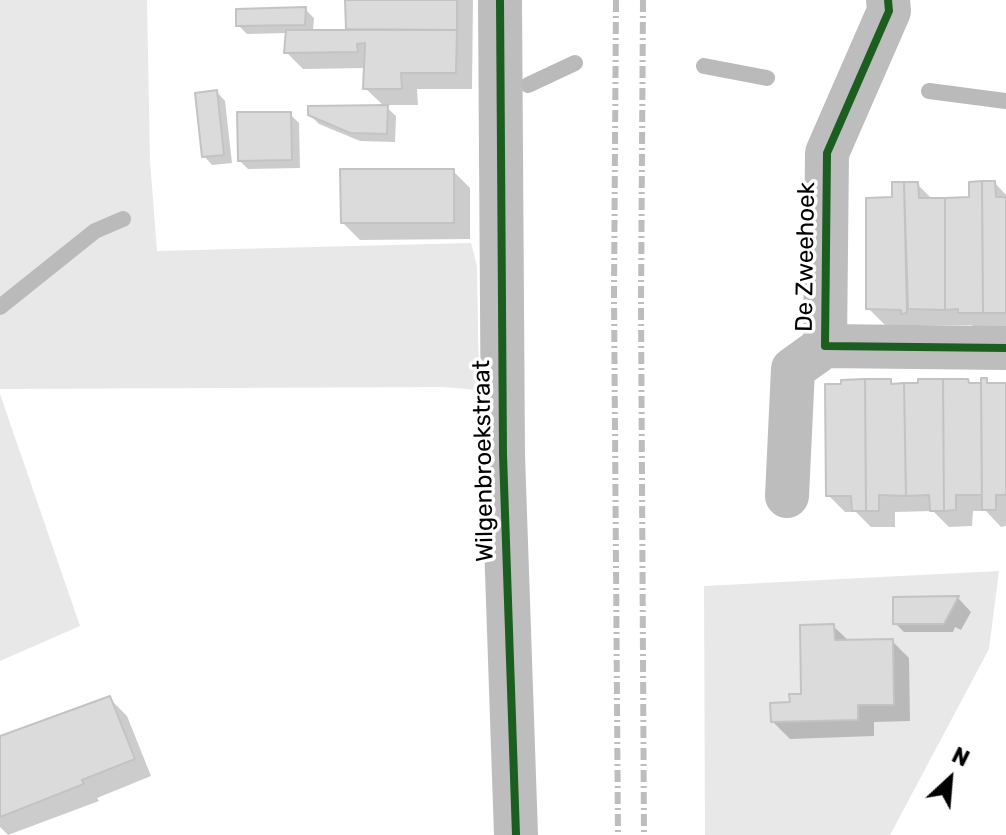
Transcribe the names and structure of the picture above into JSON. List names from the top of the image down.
{
  "streets": {
    "street": ["De Zweehoek", "Wilgenbroekstraat"]
  },
  "north": "top right"
}
